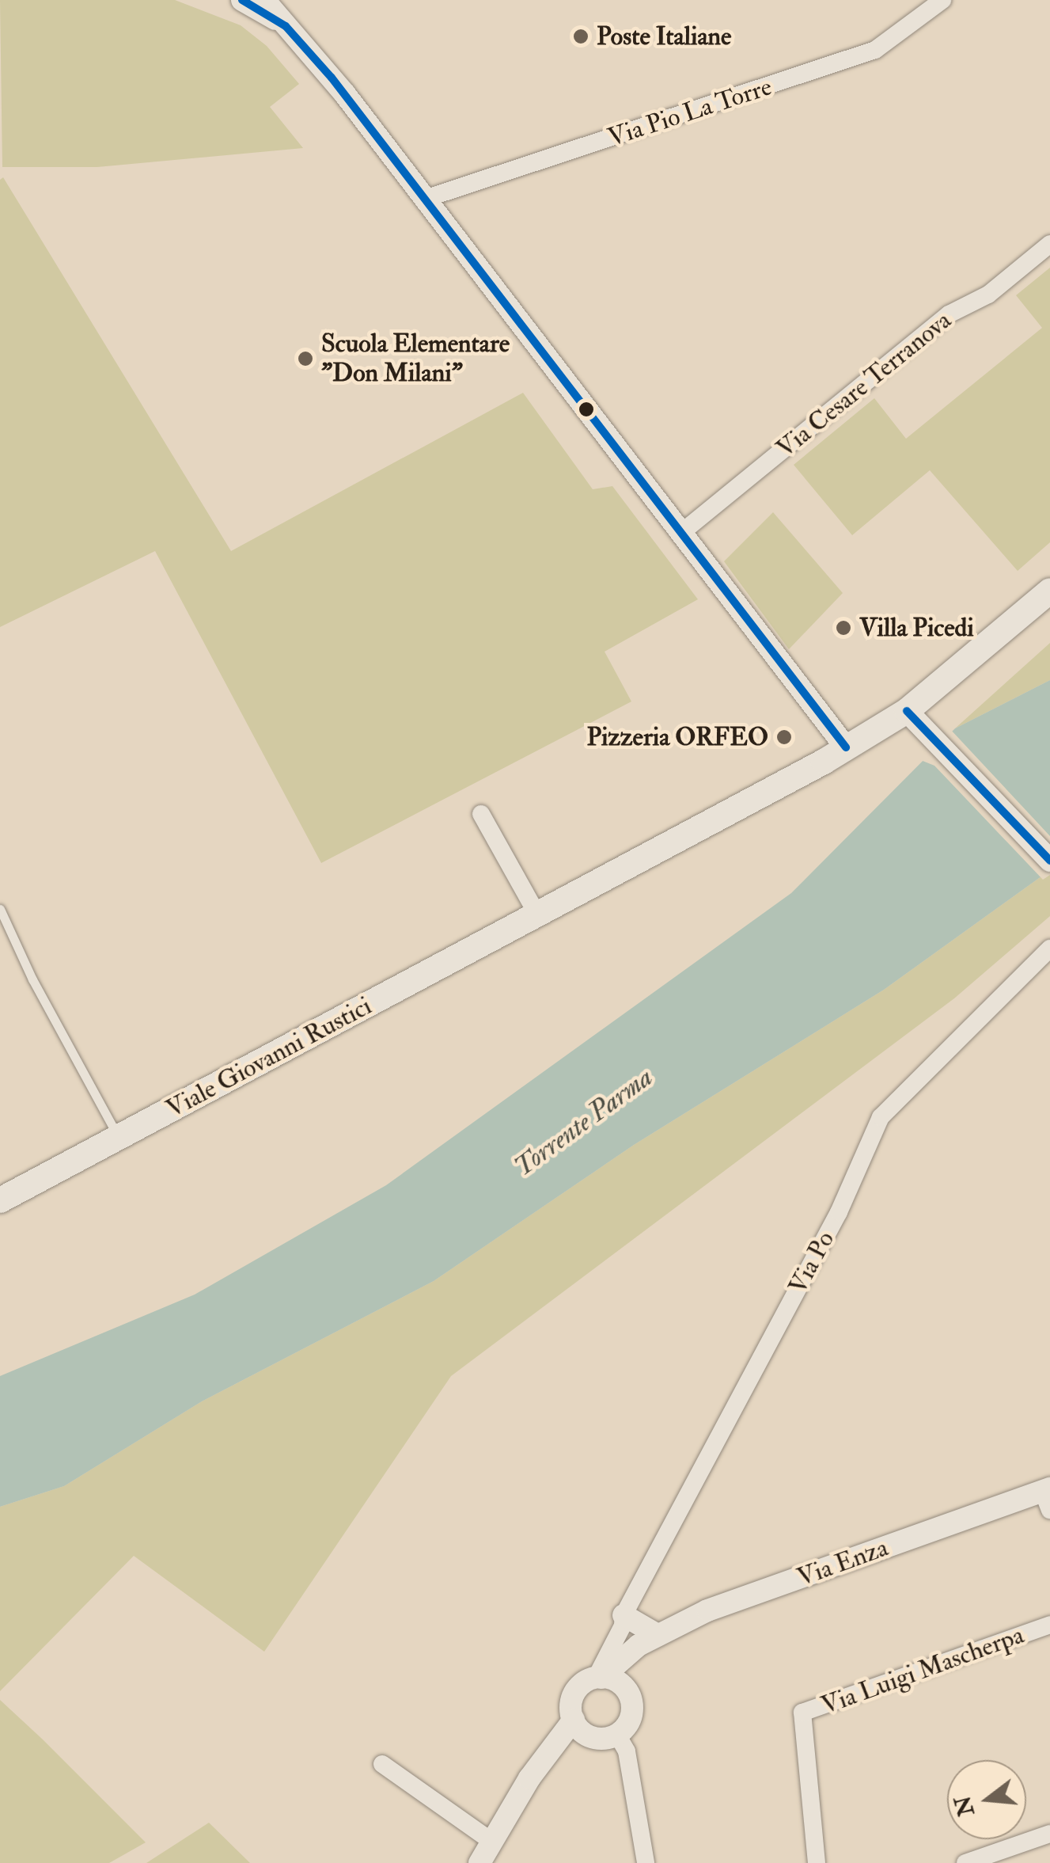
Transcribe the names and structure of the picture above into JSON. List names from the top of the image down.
{
  "streets": {
    "main road": ["Viale Giovanni Rustici"],
    "street": [
      "Via Pio La Torre",
      "Via Cesare Terranova",
      "Via Po",
      "Via Enza",
      "Via Luigi Mascherpa"
    ]
  },
  "crossings": [
    ["Via Po", "Via Enza"]
  ],
  "water": ["Torrente Parma"],
  "places": [
    "Poste Italiane",
    "Scuola Elementare \"Don Milani\"",
    "Villa Picedi",
    "Pizzeria ORFEO"
  ],
  "north": "left"
}
